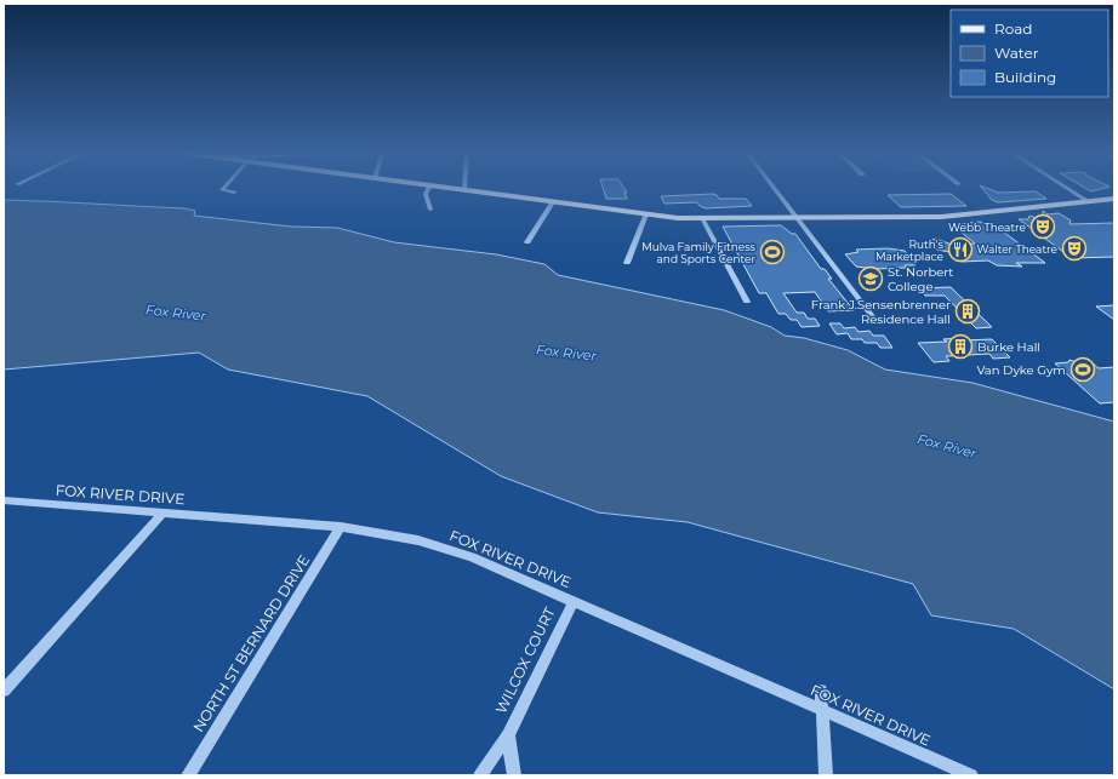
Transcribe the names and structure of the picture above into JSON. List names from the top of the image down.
{
  "streets": {
    "street": ["FOX RIVER DRIVE", "NORTH ST BERNARD DRIVE", "WILCOX COURT"]
  },
  "crossings": [
    ["FOX RIVER DRIVE", "NORTH ST BERNARD DRIVE"],
    ["FOX RIVER DRIVE", "WILCOX COURT"]
  ],
  "water": ["Fox River"],
  "places": {
    "theatre": ["Webb Theatre", "Walter Theatre"],
    "restaurant": ["Ruth's Marketplace"],
    "sports": ["Mulva Family Fitness and Sports Center", "Van Dyke Gym"],
    "school or university": ["St. Norbert College"],
    "building": ["Frank J.Sensenbrenner Residence Hall", "Burke Hall"]
  },
  "legend": ["Road", "Water", "Building"]
}
